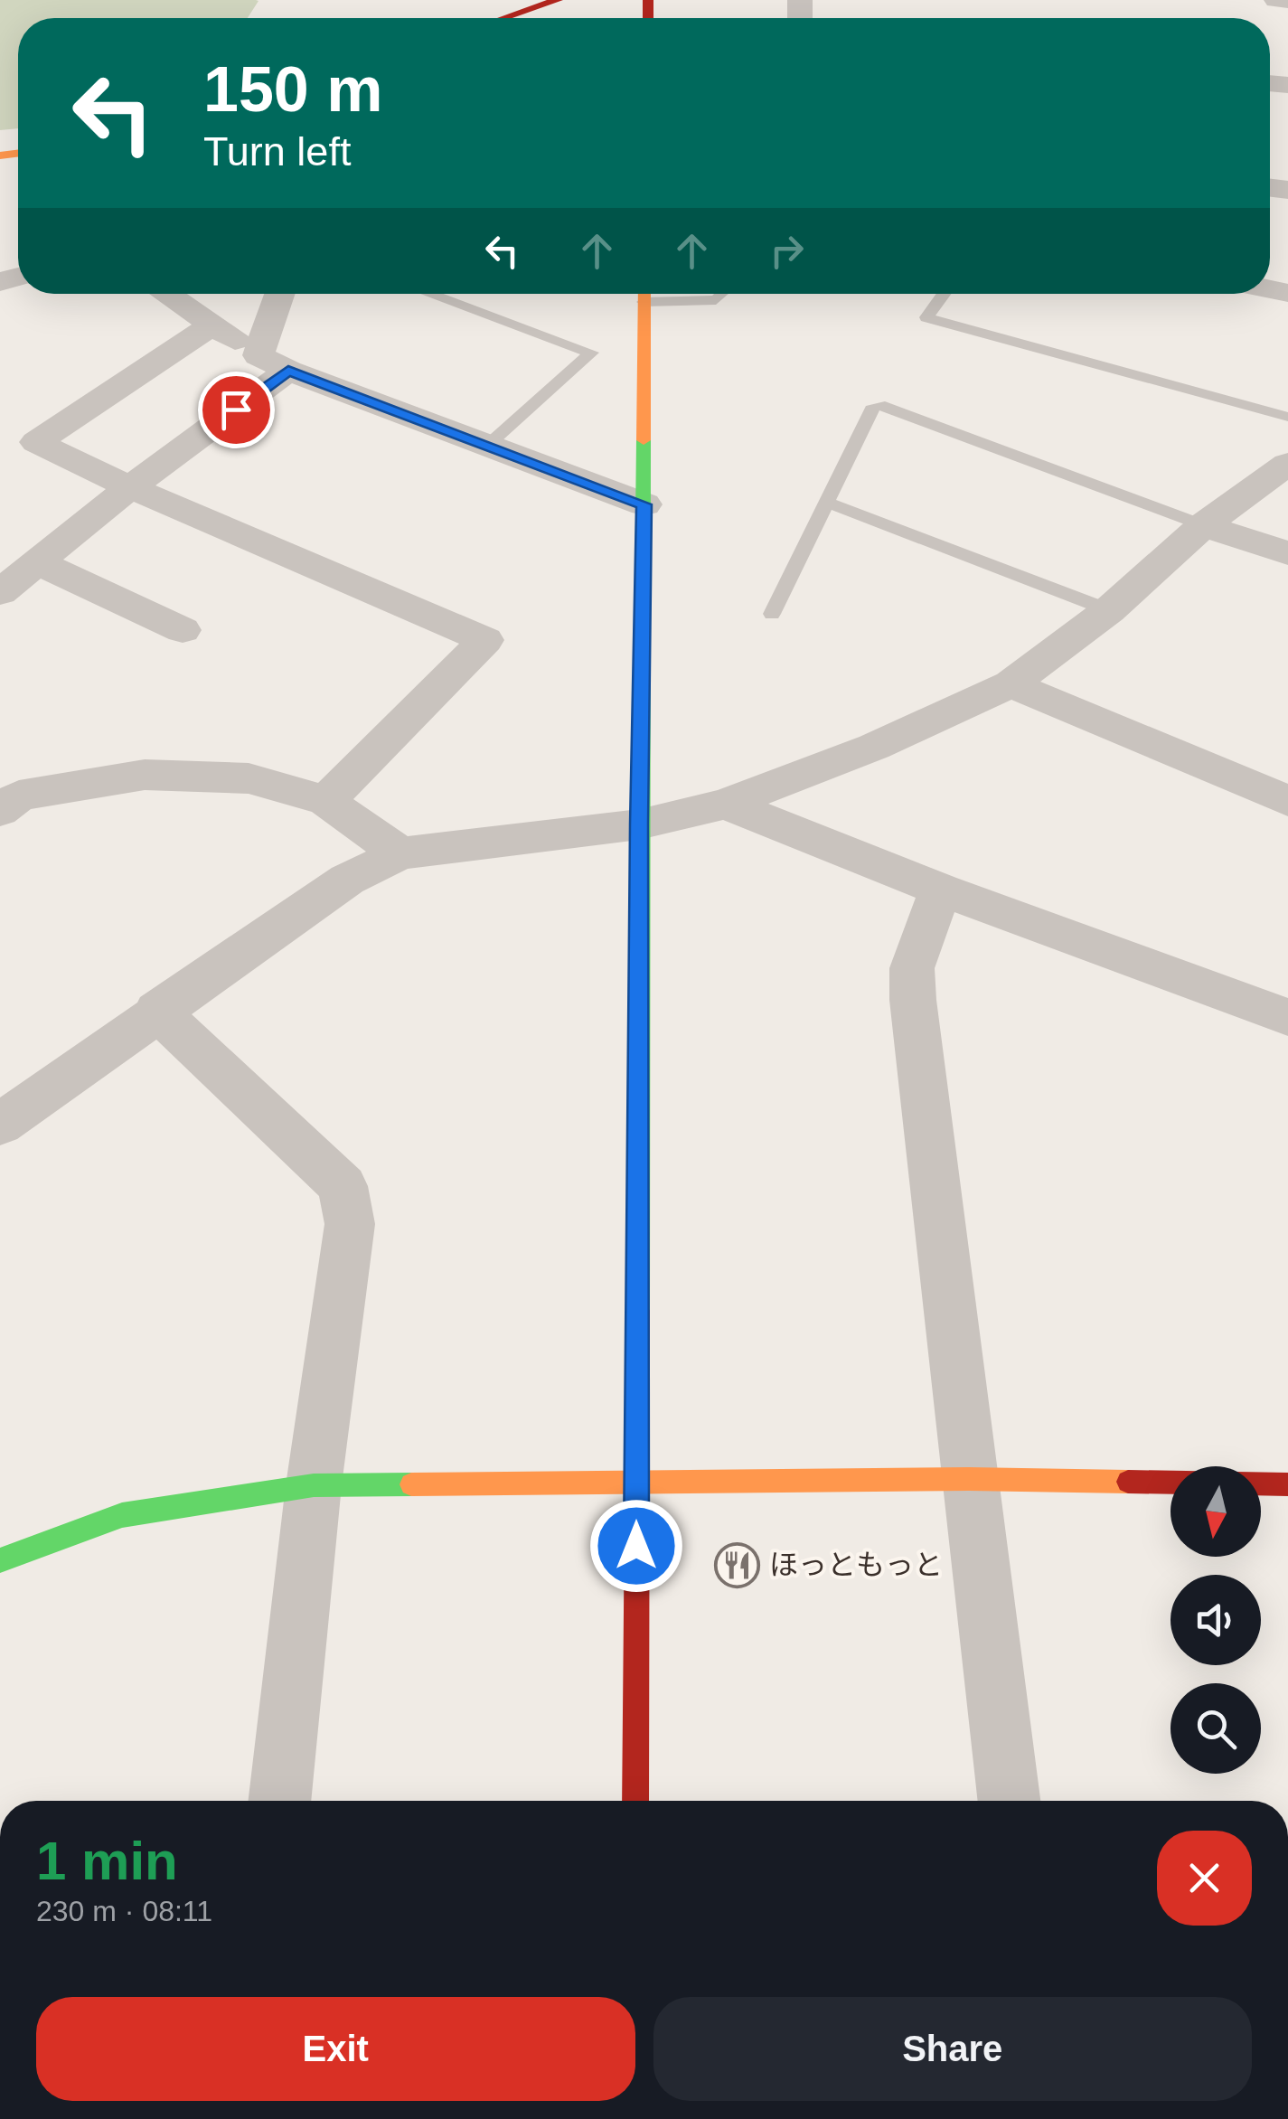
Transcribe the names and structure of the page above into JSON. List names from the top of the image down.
{
  "places": {
    "restaurant": ["ほっともっと"]
  },
  "north": "bottom",
  "page": {
    "turn": ["150 m", "Turn left"],
    "heading": ["1 min", "230 m · 08:11"],
    "buttons": ["Exit", "Share"]
  }
}
